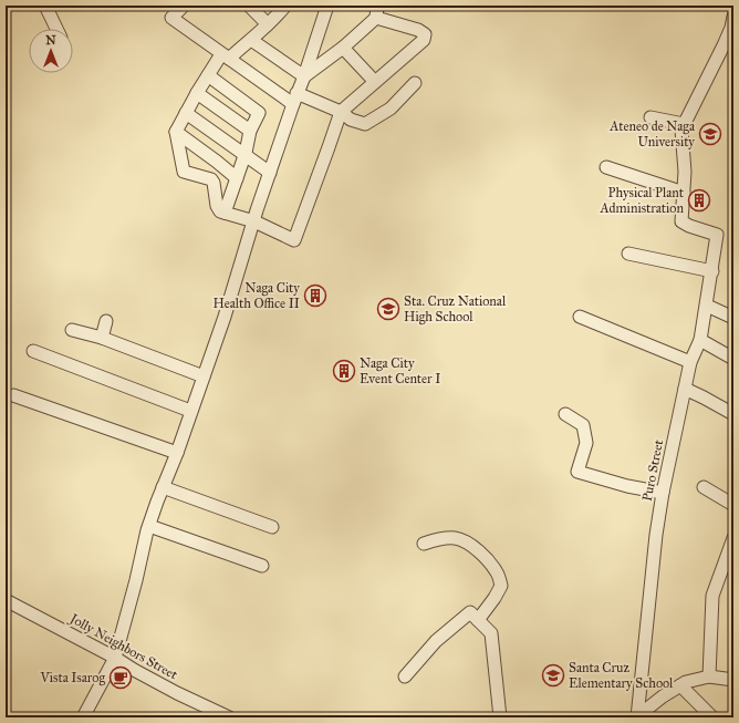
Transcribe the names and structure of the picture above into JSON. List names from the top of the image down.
{
  "streets": {
    "street": ["Puro Street", "Jolly Neighbors Street"]
  },
  "places": {
    "school or university": ["Ateneo de Naga University", "Sta. Cruz National High School", "Santa Cruz Elementary School"],
    "building": ["Physical Plant Administration", "Naga City Health Office II", "Naga City Event Center I"],
    "cafe": ["Vista Isarog"]
  },
  "north": "top"
}
